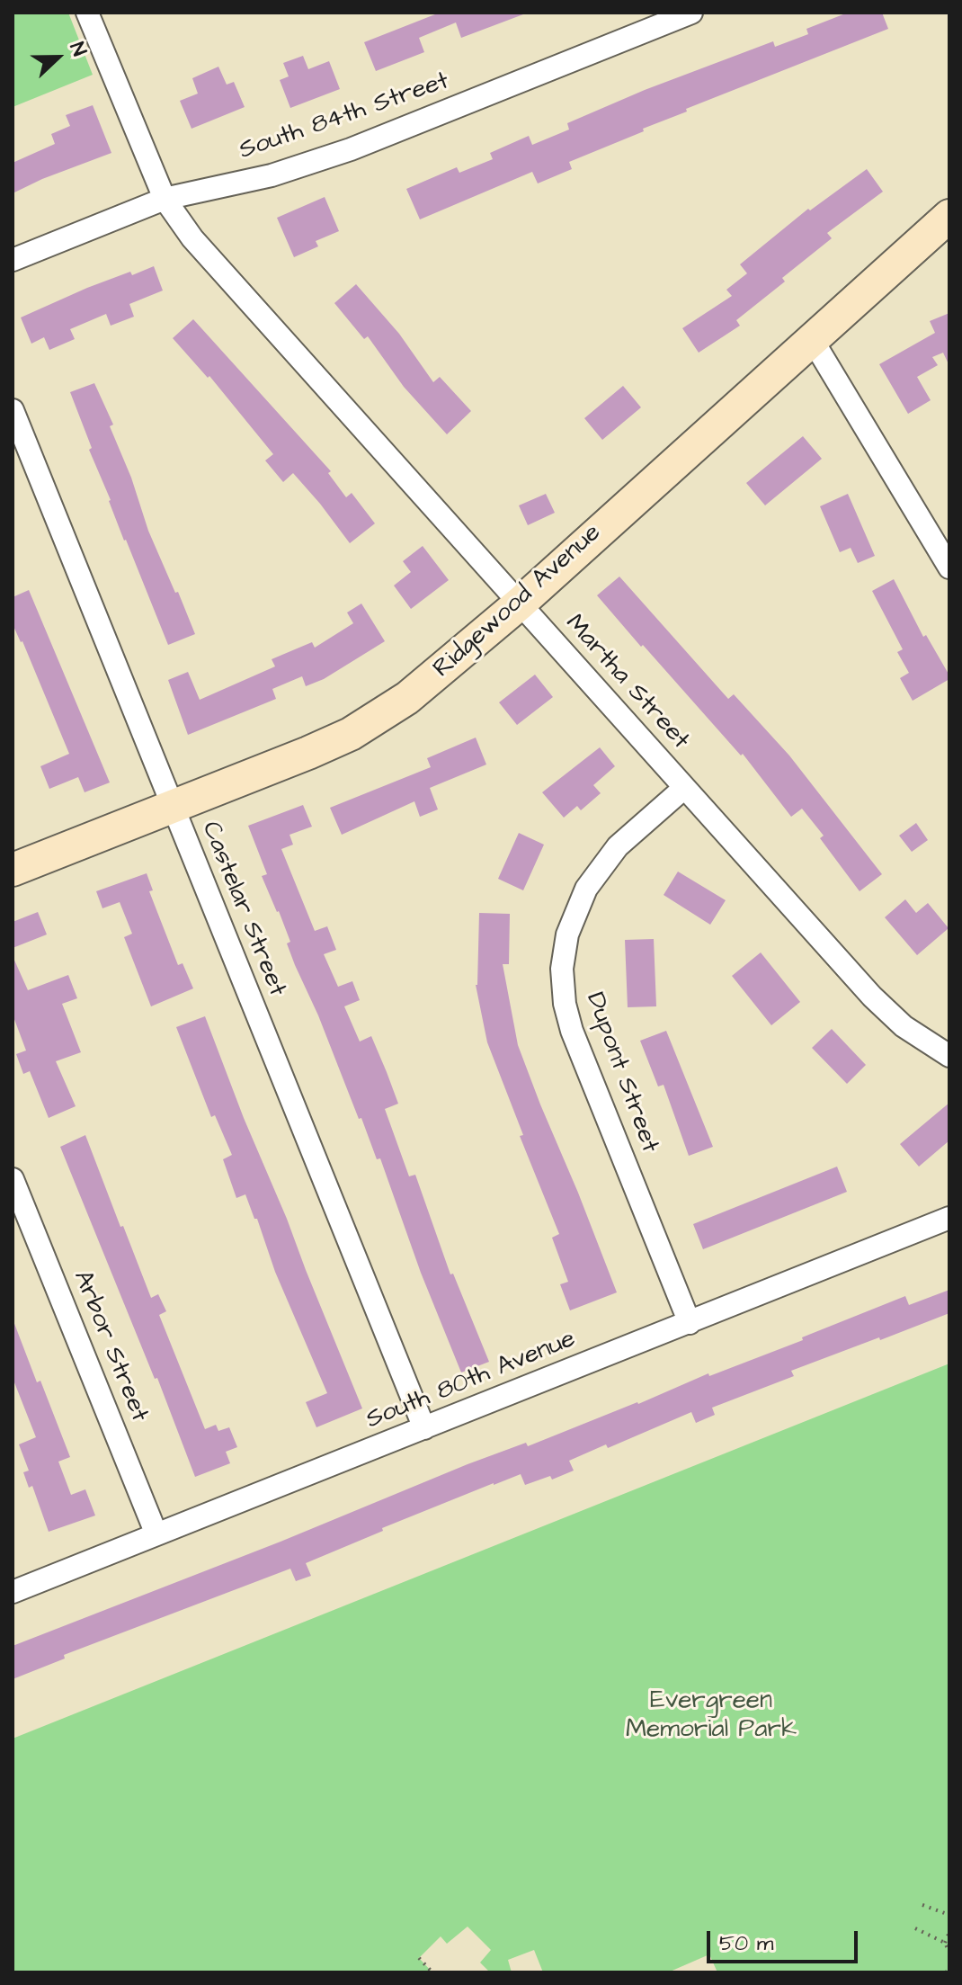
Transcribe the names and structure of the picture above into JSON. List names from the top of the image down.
{
  "streets": {
    "main road": ["Ridgewood Avenue"],
    "street": [
      "South 84th Street",
      "Martha Street",
      "Castelar Street",
      "Dupont Street",
      "Arbor Street",
      "South 80th Avenue"
    ]
  },
  "crossings": [
    ["South 84th Street", "Martha Street"],
    ["Ridgewood Avenue", "Martha Street"],
    ["Ridgewood Avenue", "Castelar Street"],
    ["Martha Street", "Dupont Street"],
    ["Castelar Street", "South 80th Avenue"],
    ["Dupont Street", "South 80th Avenue"],
    ["Arbor Street", "South 80th Avenue"]
  ],
  "parks": ["Evergreen Memorial Park"],
  "scale_bar": "50 m",
  "north": "right"
}
